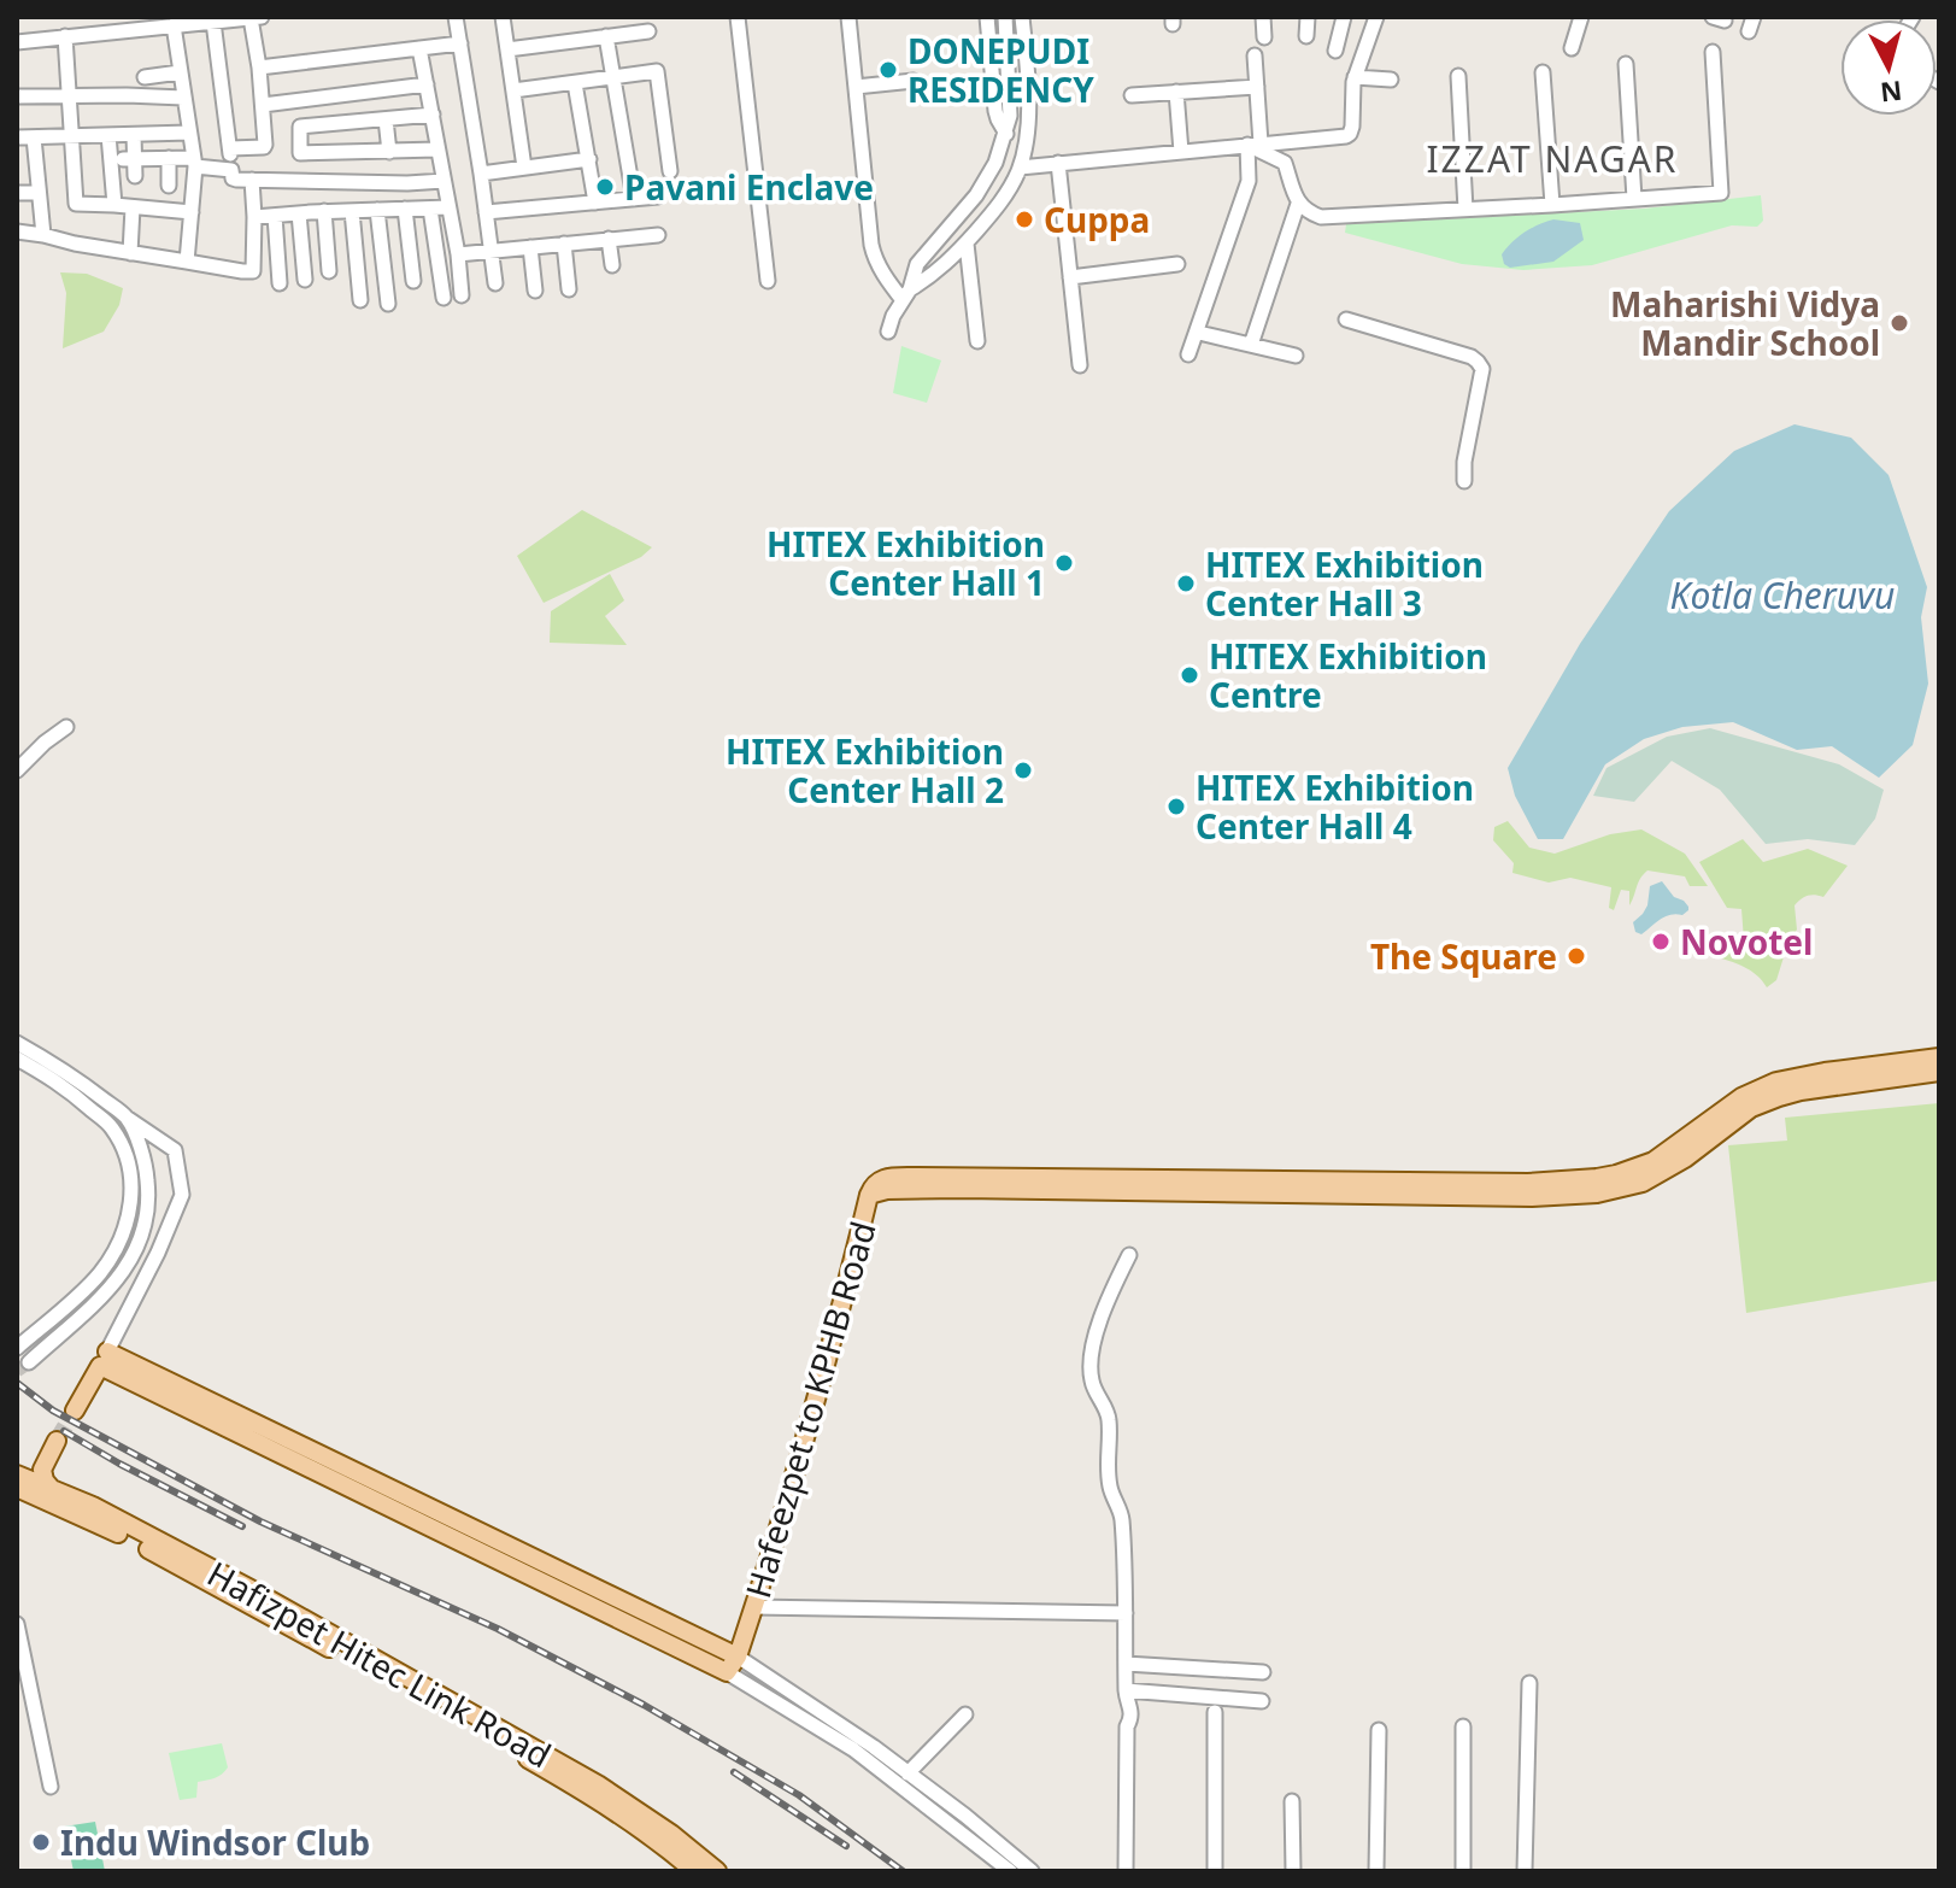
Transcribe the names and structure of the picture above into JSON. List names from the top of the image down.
{
  "streets": {
    "main road": ["Hafeezpet to KPHB Road", "Hafizpet Hitec Link Road"]
  },
  "districts": ["IZZAT NAGAR"],
  "water": ["Kotla Cheruvu"],
  "places": [
    "DONEPUDI RESIDENCY",
    "Pavani Enclave",
    "Cuppa",
    "Maharishi Vidya Mandir School",
    "HITEX Exhibition Center Hall 1",
    "HITEX Exhibition Center Hall 3",
    "HITEX Exhibition Centre",
    "HITEX Exhibition Center Hall 2",
    "HITEX Exhibition Center Hall 4",
    "Novotel",
    "The Square",
    "Indu Windsor Club"
  ],
  "north": "bottom"
}
